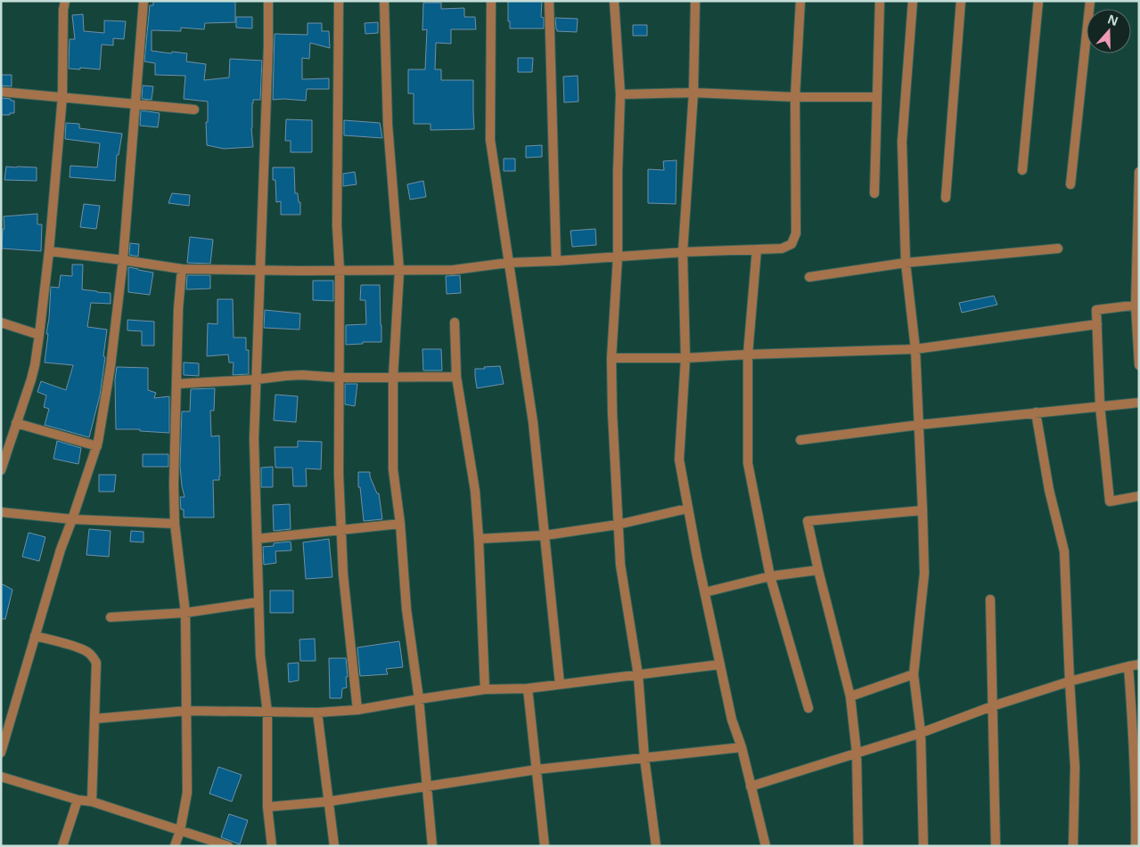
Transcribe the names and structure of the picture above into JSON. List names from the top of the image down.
{
  "north": "top"
}
